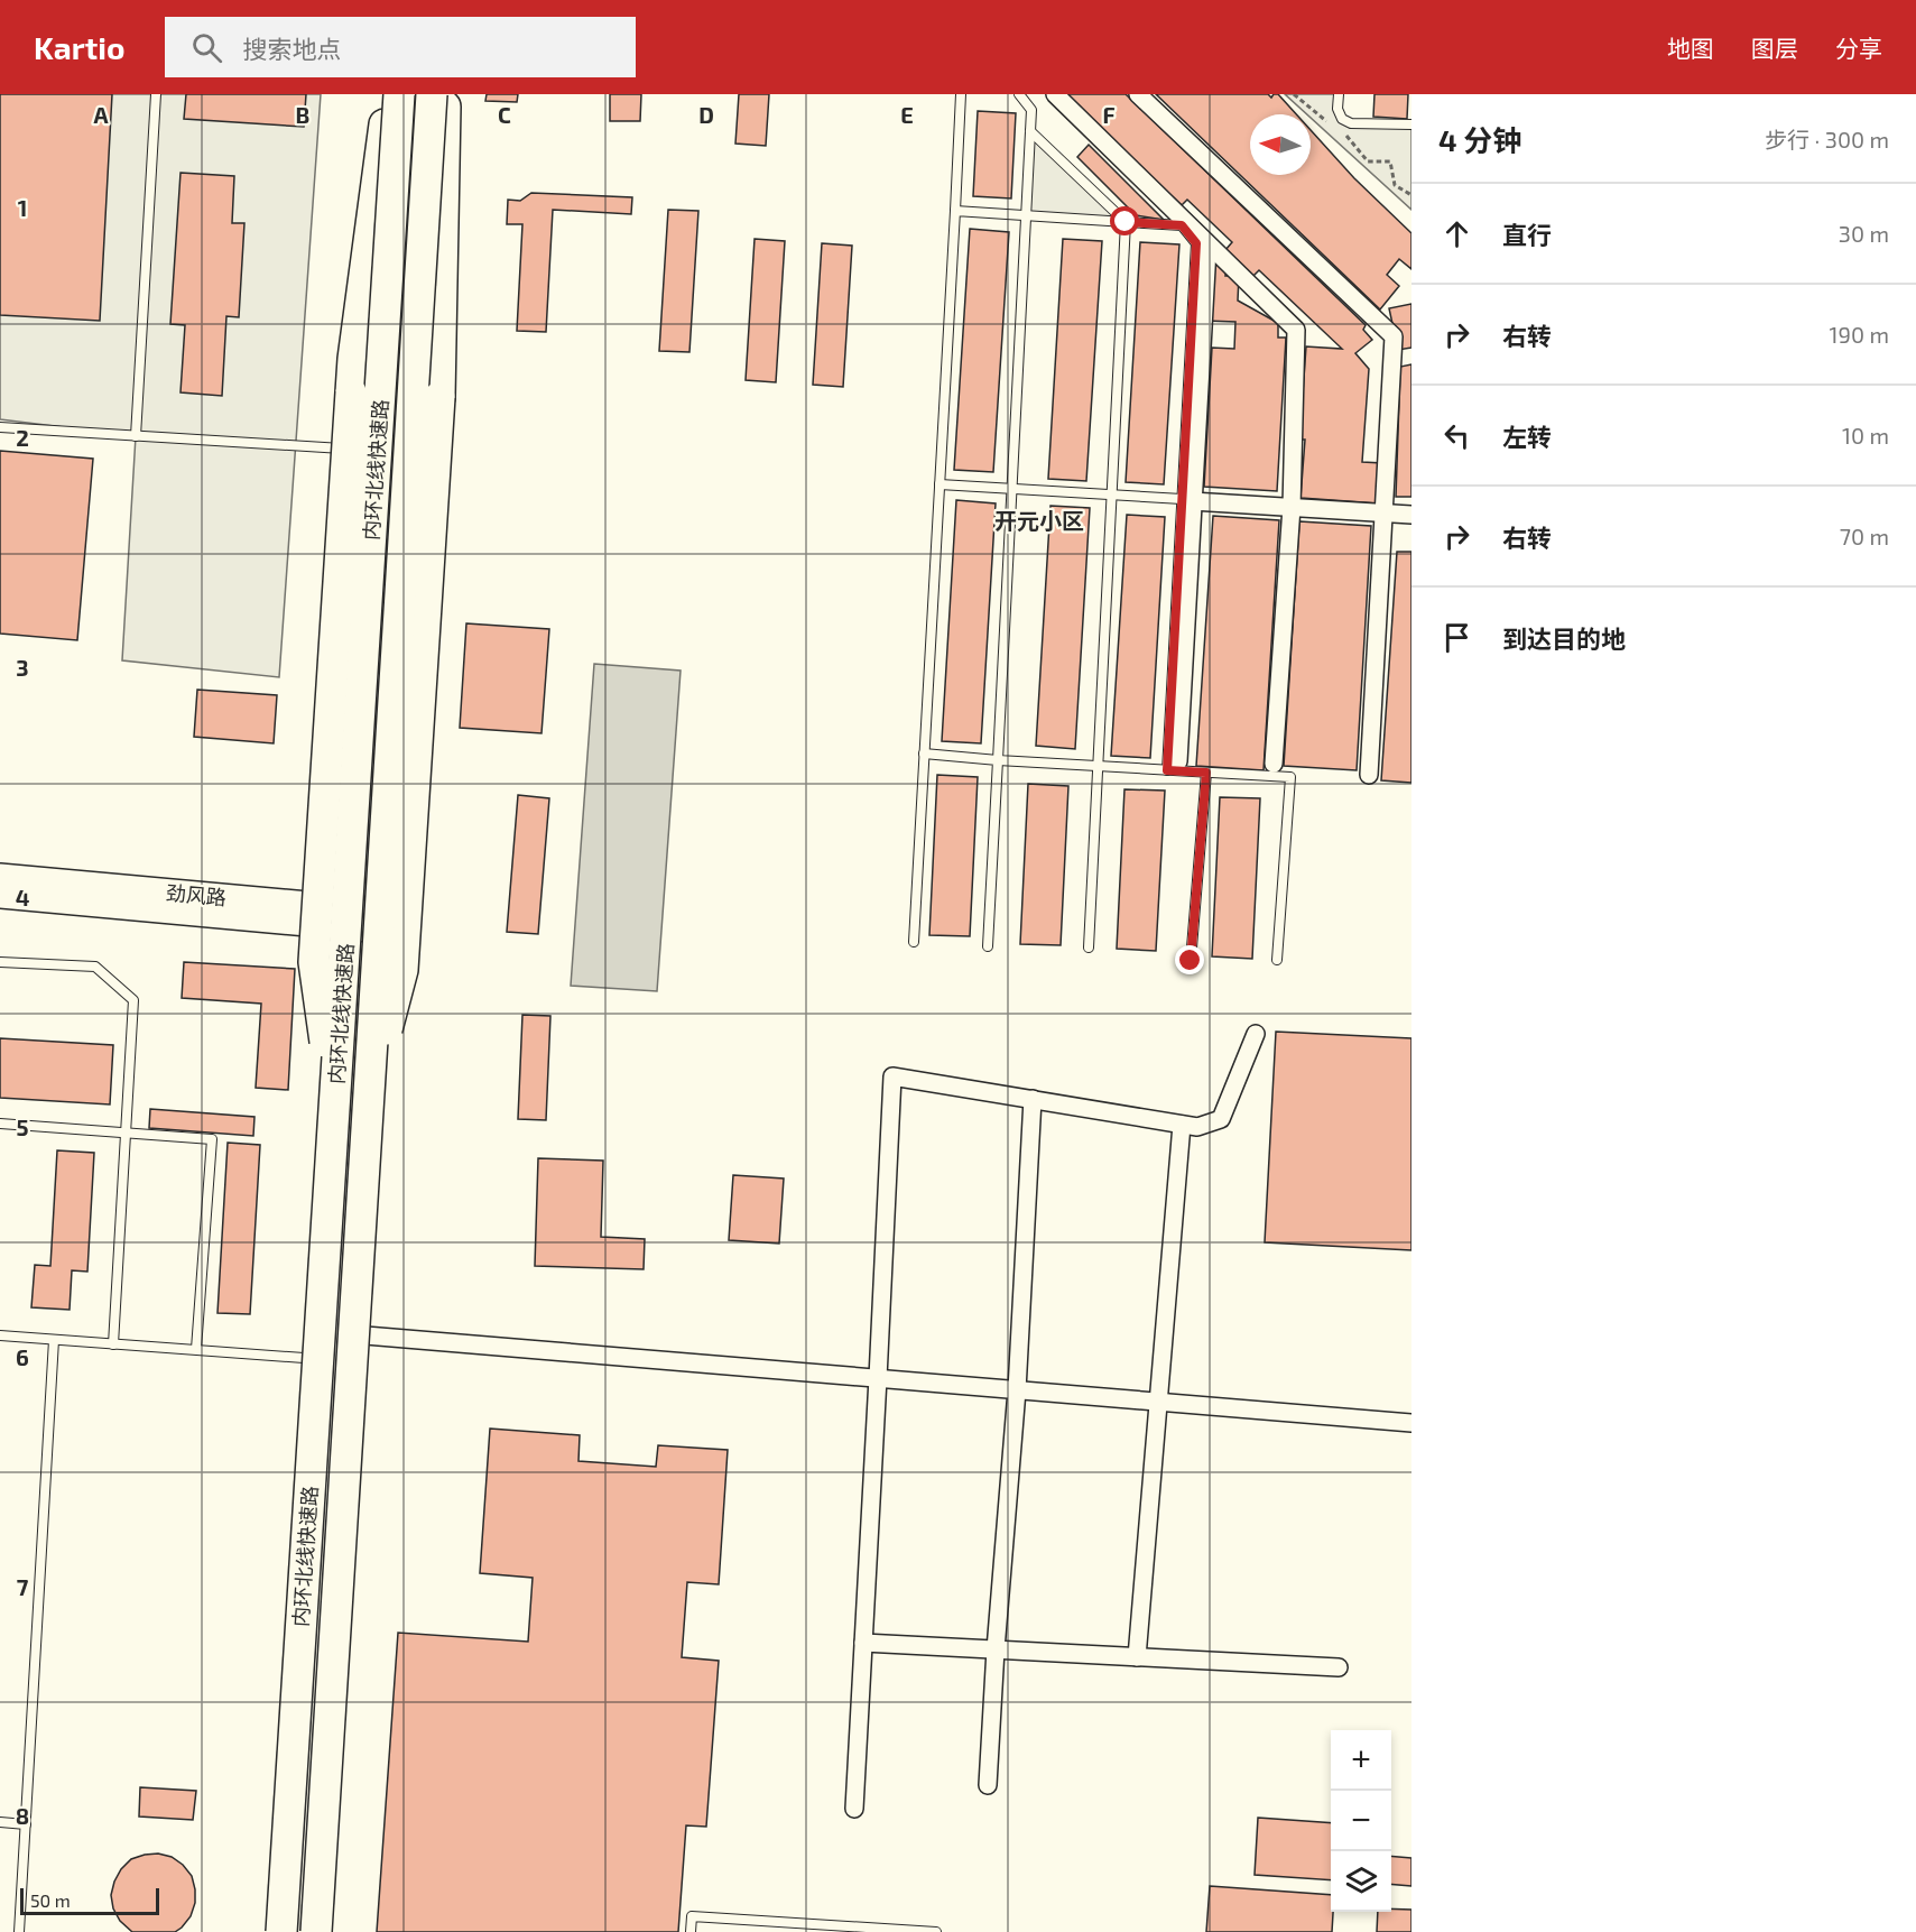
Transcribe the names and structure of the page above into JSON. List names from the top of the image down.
{
  "streets": {
    "highway": ["内环北线快速路"],
    "street": ["劲风路"]
  },
  "districts": ["开元小区"],
  "scale_bar": "50 m",
  "north": "left",
  "page": {
    "header": "Kartio",
    "search": "搜索地点",
    "nav": ["地图", "图层", "分享"],
    "heading": ["4 分钟", "步行 · 300 m"],
    "list": [
      ["直行", "30 m"],
      ["右转", "190 m"],
      ["左转", "10 m"],
      ["右转", "70 m"],
      "到达目的地"
    ],
    "map_buttons": ["+", "−"],
    "scale": "50 m"
  },
  "grid": {
    "columns": [
      "A",
      "B",
      "C",
      "D",
      "E",
      "F"
    ],
    "rows": [
      "1",
      "2",
      "3",
      "4",
      "5",
      "6",
      "7",
      "8"
    ]
  }
}
